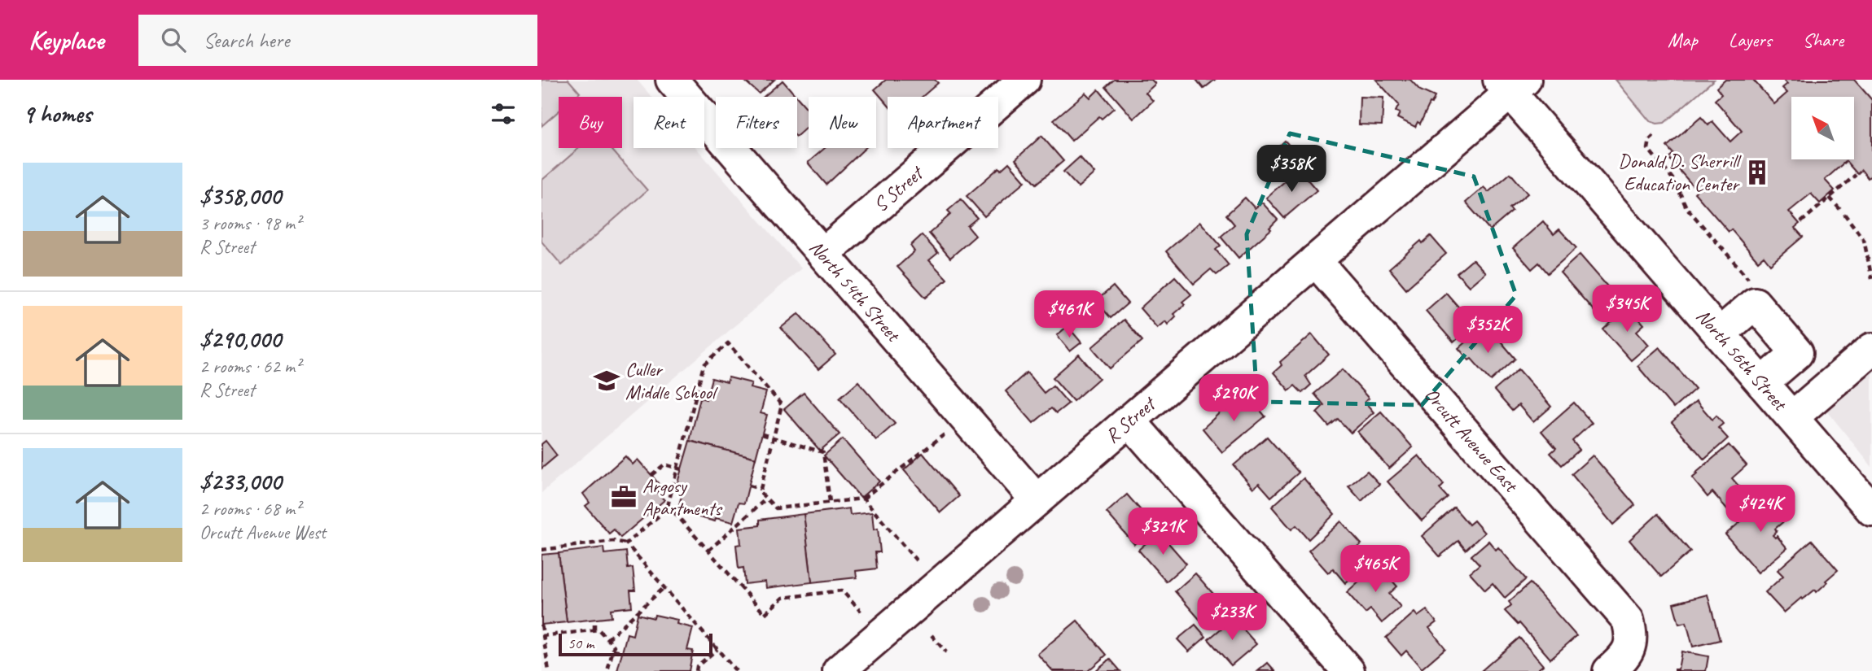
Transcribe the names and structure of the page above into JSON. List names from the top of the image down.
{
  "streets": {
    "street": [
      "S Street",
      "North 54th Street",
      "North 56th Street",
      "R Street",
      "Orcutt Avenue East"
    ]
  },
  "crossings": [
    ["S Street", "North 54th Street"],
    ["North 54th Street", "R Street"],
    ["North 56th Street", "R Street"],
    ["R Street", "Orcutt Avenue East"]
  ],
  "places": {
    "building": ["Donald D. Sherrill Education Center"],
    "school or university": ["Culler Middle School"],
    "office": ["Argosy Apartments"]
  },
  "scale_bar": "50 m",
  "north": "top left",
  "page": {
    "header": "Keyplace",
    "search": "Search here",
    "nav": ["Map", "Layers", "Share"],
    "heading": "9 homes",
    "chip": [
      "Buy",
      "Rent",
      "Filters",
      "New",
      "Apartment"
    ],
    "price": [
      "$358K",
      "$345K",
      "$461K",
      "$352K",
      "$290K",
      "$424K",
      "$321K",
      "$465K",
      "$233K"
    ],
    "list": [
      {
        "name": "$358,000",
        "note": "3 rooms · 98 m² · R Street"
      },
      {
        "name": "$290,000",
        "note": "2 rooms · 62 m² · R Street"
      },
      {
        "name": "$233,000",
        "note": "2 rooms · 68 m² · Orcutt Avenue West"
      }
    ],
    "scale": "50 m"
  }
}
